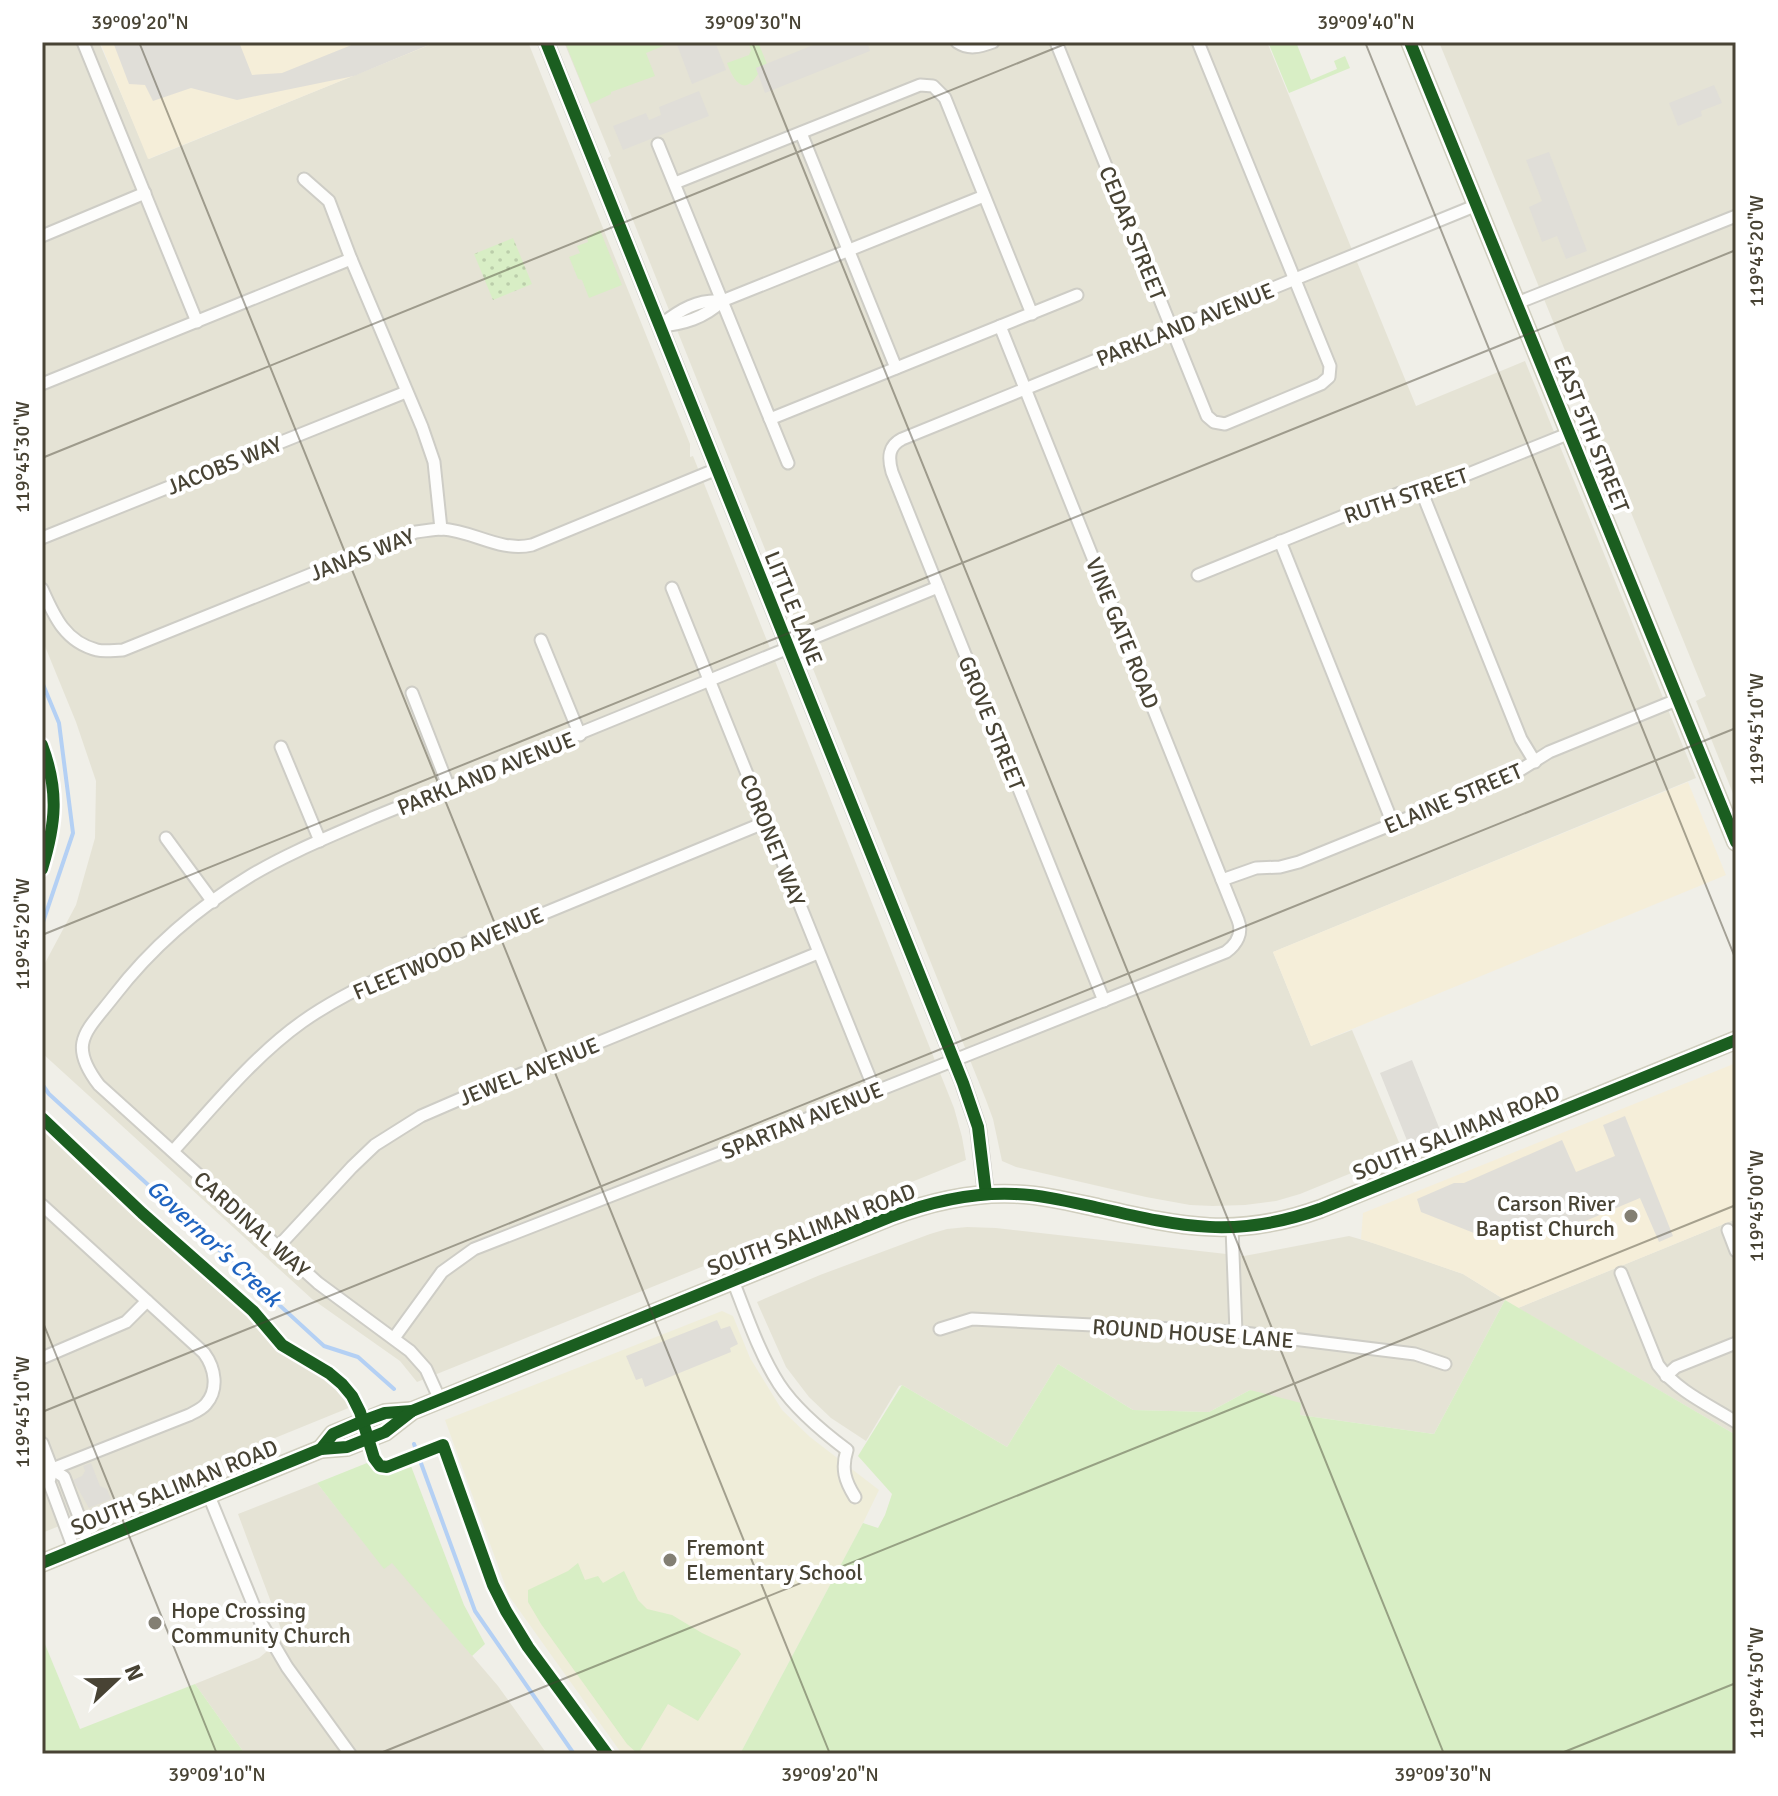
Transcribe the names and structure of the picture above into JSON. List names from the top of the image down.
{
  "streets": {
    "main road": ["EAST 5TH STREET", "SOUTH SALIMAN ROAD"],
    "street": [
      "CEDAR STREET",
      "PARKLAND AVENUE",
      "JACOBS WAY",
      "RUTH STREET",
      "JANAS WAY",
      "LITTLE LANE",
      "VINE GATE ROAD",
      "GROVE STREET",
      "ELAINE STREET",
      "CORONET WAY",
      "FLEETWOOD AVENUE",
      "JEWEL AVENUE",
      "SPARTAN AVENUE",
      "CARDINAL WAY",
      "ROUND HOUSE LANE"
    ]
  },
  "crossings": [
    ["CEDAR STREET", "PARKLAND AVENUE"],
    ["PARKLAND AVENUE", "EAST 5TH STREET"],
    ["PARKLAND AVENUE", "LITTLE LANE"],
    ["PARKLAND AVENUE", "VINE GATE ROAD"],
    ["PARKLAND AVENUE", "GROVE STREET"],
    ["PARKLAND AVENUE", "CORONET WAY"],
    ["PARKLAND AVENUE", "CARDINAL WAY"],
    ["EAST 5TH STREET", "RUTH STREET"],
    ["EAST 5TH STREET", "ELAINE STREET"],
    ["JANAS WAY", "LITTLE LANE"],
    ["LITTLE LANE", "SPARTAN AVENUE"],
    ["LITTLE LANE", "SOUTH SALIMAN ROAD"],
    ["VINE GATE ROAD", "ELAINE STREET"],
    ["VINE GATE ROAD", "SPARTAN AVENUE"],
    ["GROVE STREET", "SPARTAN AVENUE"],
    ["CORONET WAY", "FLEETWOOD AVENUE"],
    ["CORONET WAY", "JEWEL AVENUE"],
    ["CORONET WAY", "SPARTAN AVENUE"],
    ["FLEETWOOD AVENUE", "CARDINAL WAY"],
    ["JEWEL AVENUE", "CARDINAL WAY"],
    ["SPARTAN AVENUE", "CARDINAL WAY"],
    ["SOUTH SALIMAN ROAD", "CARDINAL WAY"]
  ],
  "water": ["Governor's Creek"],
  "places": ["Carson River Baptist Church", "Fremont Elementary School", "Hope Crossing Community Church"],
  "north": "right",
  "coordinates": [
    "39°09'20\"N",
    "39°09'30\"N",
    "39°09'40\"N",
    "119°45'20\"W",
    "119°45'30\"W",
    "119°45'10\"W",
    "119°45'00\"W",
    "119°44'50\"W",
    "39°09'10\"N"
  ]
}
